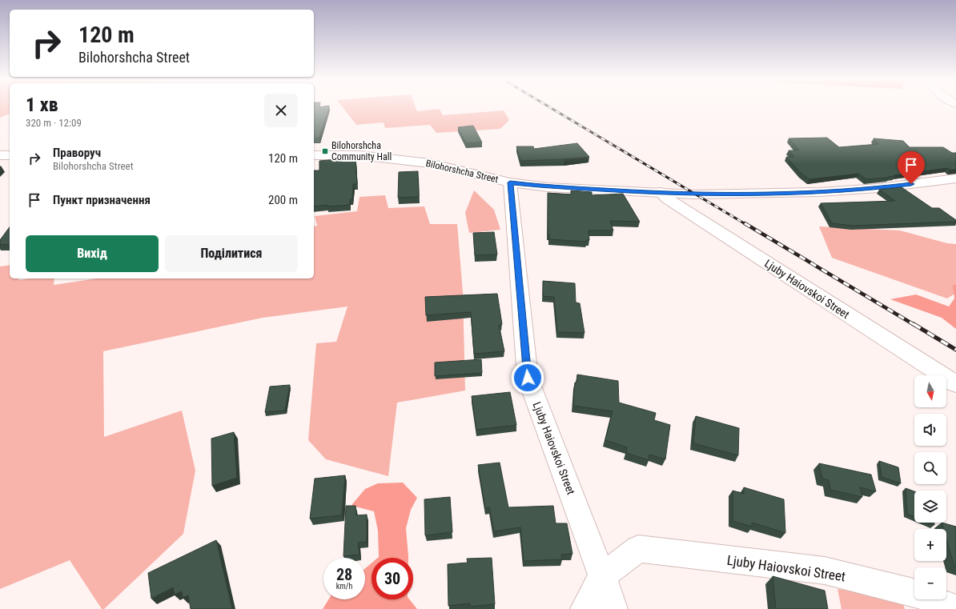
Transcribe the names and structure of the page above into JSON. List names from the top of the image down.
{
  "streets": {
    "street": ["Bilohorshcha Street", "Ljuby Haiovskoi Street"]
  },
  "crossings": [
    ["Bilohorshcha Street", "Ljuby Haiovskoi Street"]
  ],
  "places": {
    "transit": ["Bilohorshcha Community Hall"]
  },
  "north": "bottom",
  "page": {
    "turn": ["120 m", "Bilohorshcha Street"],
    "heading": ["1 хв", "320 m · 12:09"],
    "list": [
      {
        "name": "Праворуч",
        "note": "Bilohorshcha Street",
        "value": "120 m"
      },
      {
        "name": "Пункт призначення",
        "value": "200 m"
      }
    ],
    "buttons": ["Вихід", "Поділитися"],
    "map_buttons": ["+", "−"],
    "speed": "28 km/h",
    "limit": "30"
  }
}
